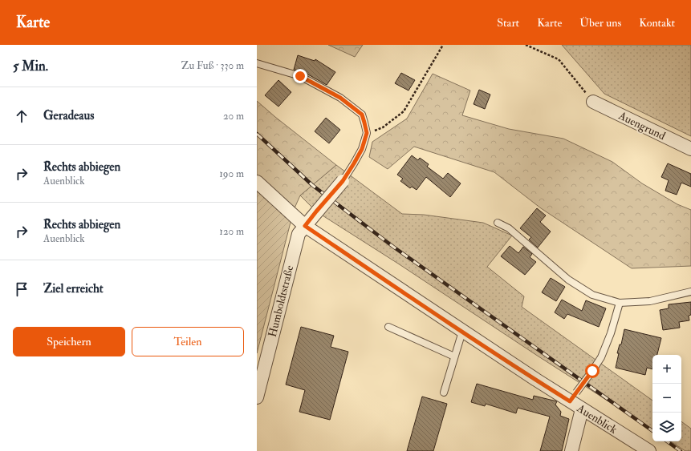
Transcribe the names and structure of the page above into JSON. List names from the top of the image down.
{
  "streets": {
    "street": ["Auengrund", "Humboldtstraße", "Auenblick"]
  },
  "crossings": [
    ["Humboldtstraße", "Auenblick"]
  ],
  "page": {
    "header": "Karte",
    "nav": [
      "Start",
      "Karte",
      "Über uns",
      "Kontakt"
    ],
    "heading": ["5 Min.", "Zu Fuß · 330 m"],
    "list": [
      ["Geradeaus", "20 m"],
      ["Rechts abbiegen", "Auenblick", "190 m"],
      ["Rechts abbiegen", "Auenblick", "120 m"],
      "Ziel erreicht"
    ],
    "buttons": ["Speichern", "Teilen"],
    "map_buttons": ["+", "−"]
  }
}
